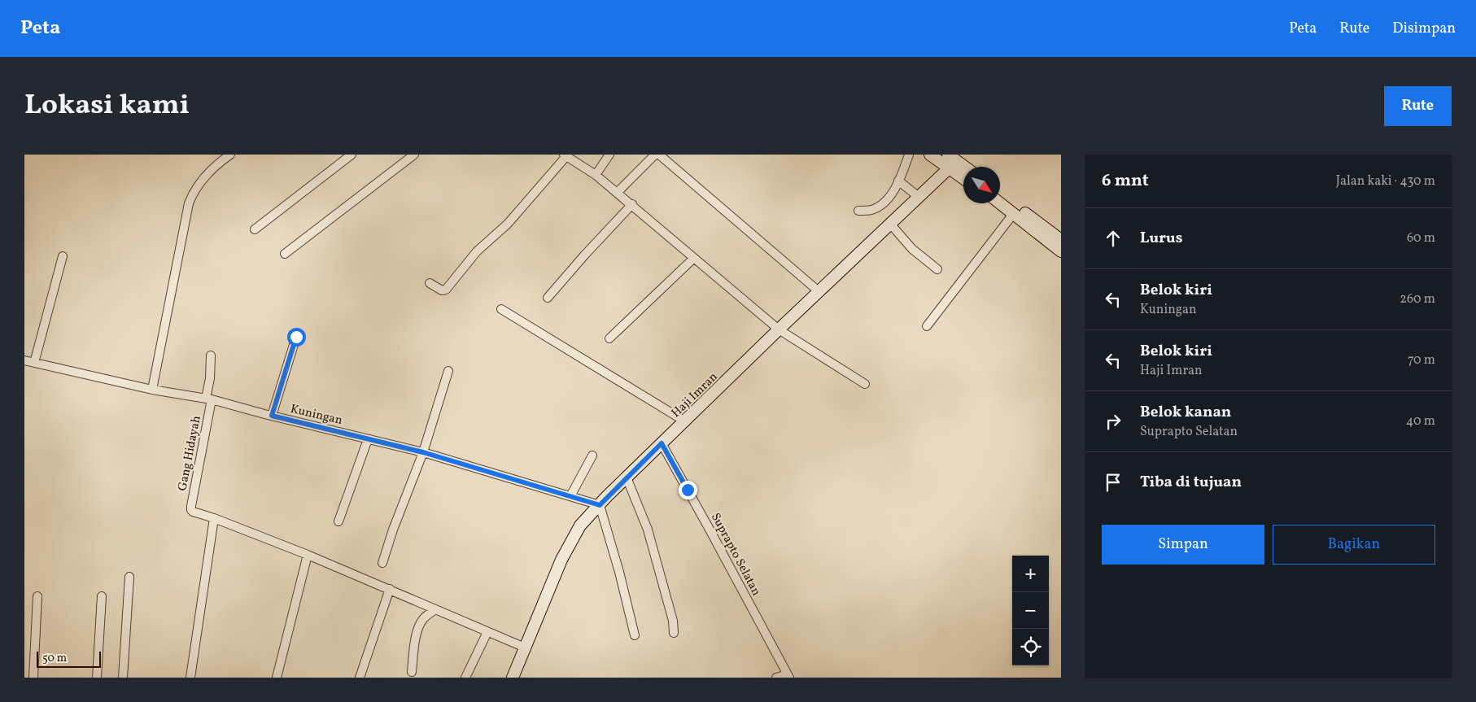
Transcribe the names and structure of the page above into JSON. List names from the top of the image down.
{
  "streets": {
    "street": [
      "Haji Imran",
      "Kuningan",
      "Gang Hidayah",
      "Suprapto Selatan"
    ]
  },
  "crossings": [
    ["Haji Imran", "Kuningan"],
    ["Haji Imran", "Suprapto Selatan"],
    ["Kuningan", "Gang Hidayah"]
  ],
  "scale_bar": "50 m",
  "north": "bottom right",
  "page": {
    "header": "Peta",
    "nav": ["Peta", "Rute", "Disimpan"],
    "title": "Lokasi kami",
    "buttons": [
      "Rute",
      ["Simpan", "Bagikan"]
    ],
    "heading": ["6 mnt", "Jalan kaki · 430 m"],
    "list": [
      ["Lurus", "60 m"],
      ["Belok kiri", "Kuningan", "260 m"],
      ["Belok kiri", "Haji Imran", "70 m"],
      ["Belok kanan", "Suprapto Selatan", "40 m"],
      "Tiba di tujuan"
    ],
    "map_buttons": ["+", "−"],
    "scale": "50 m"
  }
}
